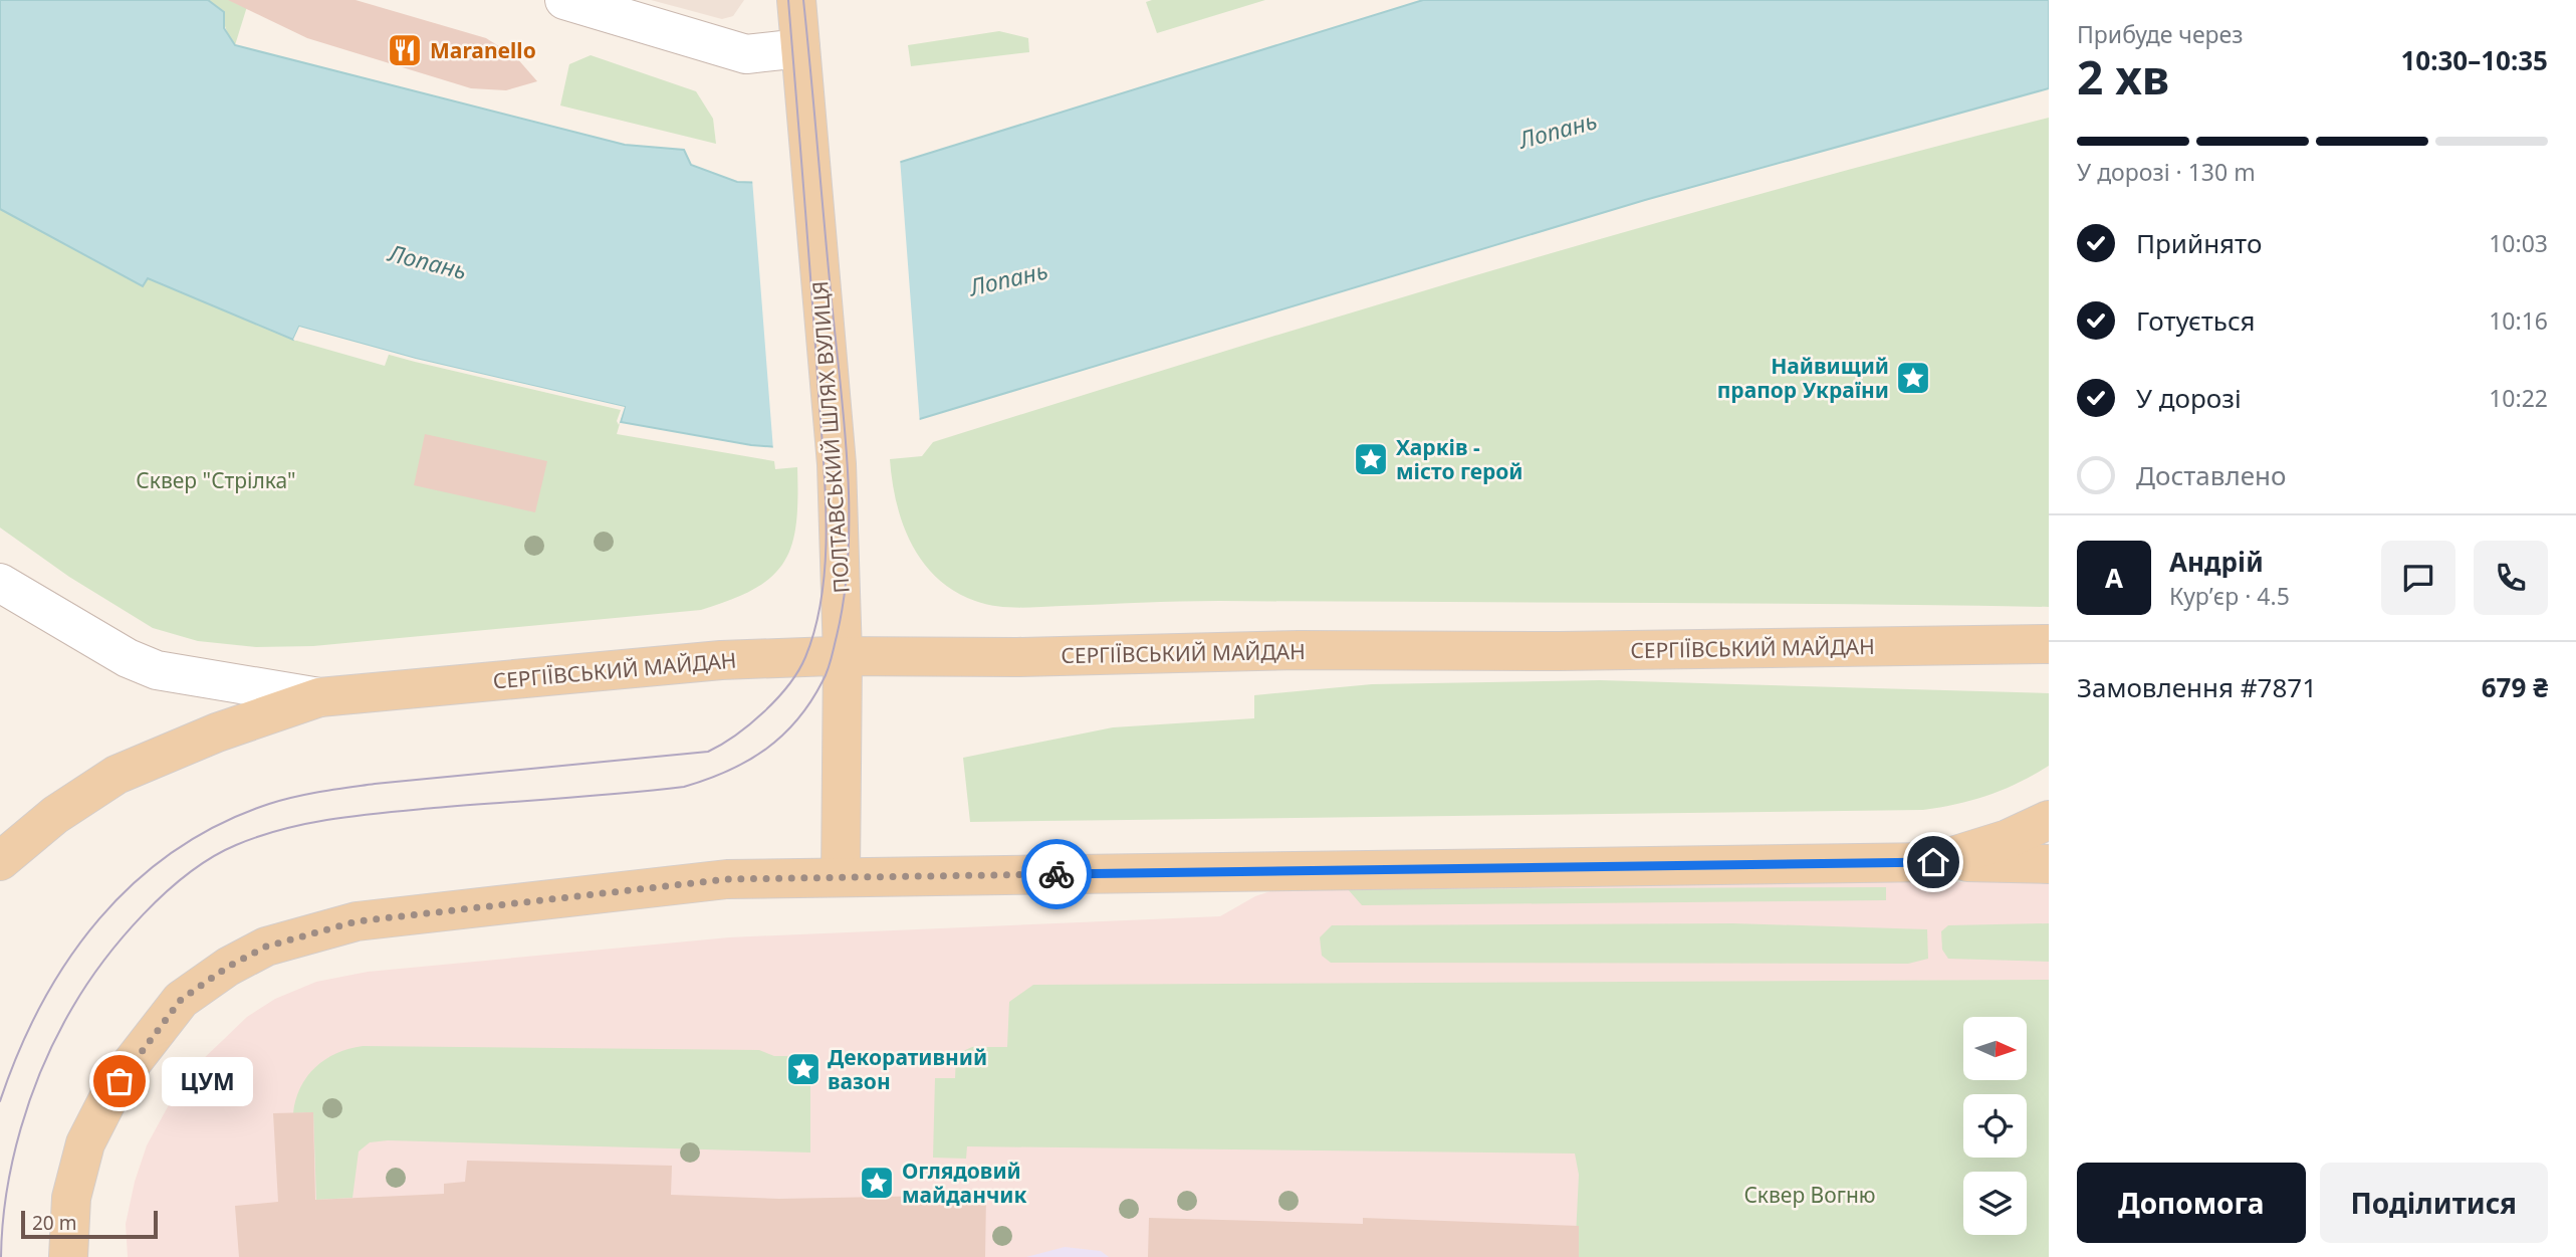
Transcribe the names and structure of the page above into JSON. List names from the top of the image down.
{
  "streets": {
    "main road": ["ПОЛТАВСЬКИЙ ШЛЯХ ВУЛИЦЯ", "СЕРГІЇВСЬКИЙ МАЙДАН"]
  },
  "crossings": [
    ["ПОЛТАВСЬКИЙ ШЛЯХ ВУЛИЦЯ", "СЕРГІЇВСЬКИЙ МАЙДАН"]
  ],
  "water": ["Лопань"],
  "parks": ["Сквер \"Стрілка\"", "Сквер Вогню"],
  "places": {
    "restaurant": ["Maranello"],
    "place": [
      "Найвищий прапор України",
      "Харків - місто герой",
      "Декоративний вазон",
      "Оглядовий майданчик"
    ],
    "other": ["ЦУМ"]
  },
  "scale_bar": "20 m",
  "north": "right",
  "page": {
    "heading": ["2 хв", "Прибуде через", "10:30–10:35"],
    "panel": [
      "Андрій",
      "Кур’єр · 4.5",
      "Замовлення #7871",
      "679 ₴"
    ],
    "bar": "У дорозі · 130 m",
    "list": [
      ["Прийнято", "10:03"],
      ["Готується", "10:16"],
      ["У дорозі", "10:22"],
      "Доставлено"
    ],
    "round": "А",
    "bubble": "ЦУМ",
    "buttons": ["Допомога", "Поділитися"],
    "scale": "20 m"
  }
}
